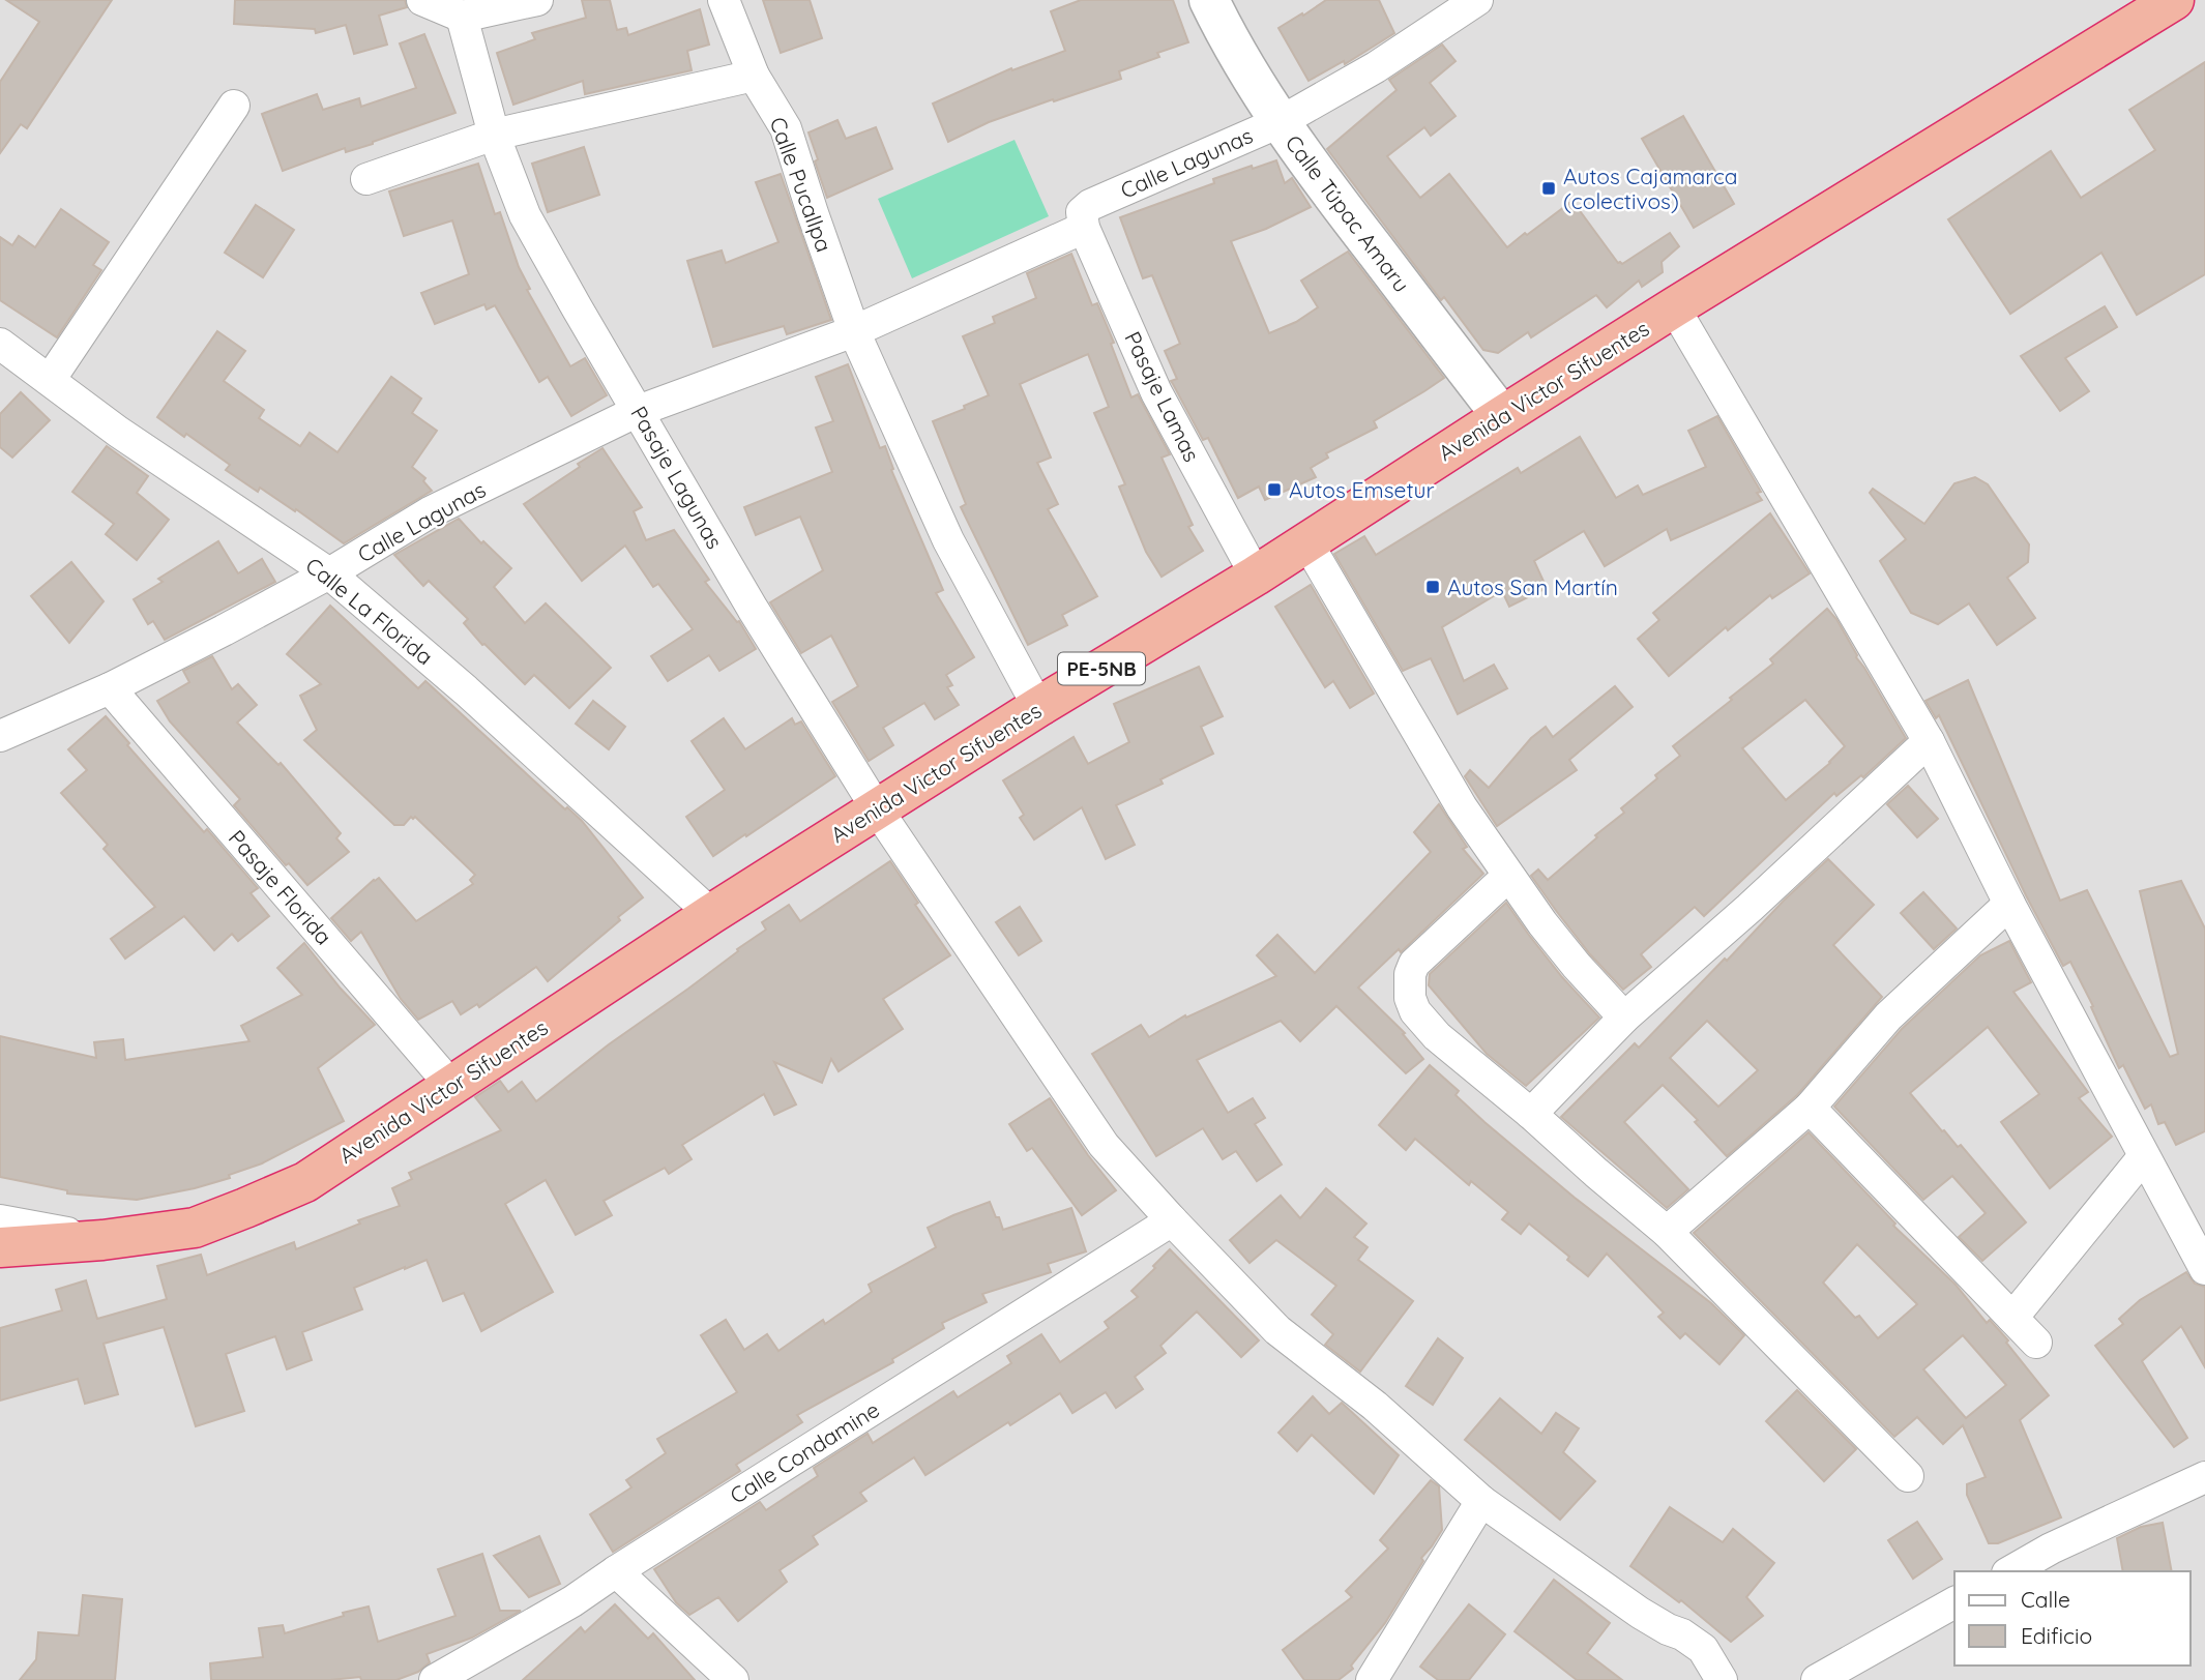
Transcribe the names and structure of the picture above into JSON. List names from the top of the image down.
{
  "streets": {
    "highway": ["Avenida Victor Sifuentes", "PE-5NB"],
    "street": [
      "Calle Lagunas",
      "Calle Pucallpa",
      "Calle Túpac Amaru",
      "Pasaje Lamas",
      "Pasaje Lagunas",
      "Calle La Florida",
      "Pasaje Florida",
      "Calle Condamine"
    ]
  },
  "crossings": [
    ["Calle Lagunas", "Calle Pucallpa"],
    ["Calle Lagunas", "Calle Túpac Amaru"],
    ["Calle Lagunas", "Pasaje Lamas"],
    ["Calle Lagunas", "Pasaje Lagunas"],
    ["Calle Lagunas", "Calle La Florida"],
    ["Calle Lagunas", "Pasaje Florida"],
    ["Calle Pucallpa", "Avenida Victor Sifuentes"],
    ["Calle Túpac Amaru", "Avenida Victor Sifuentes"],
    ["Avenida Victor Sifuentes", "Pasaje Lamas"],
    ["Avenida Victor Sifuentes", "Pasaje Lagunas"],
    ["Avenida Victor Sifuentes", "Calle La Florida"],
    ["Avenida Victor Sifuentes", "Pasaje Florida"],
    ["Pasaje Lagunas", "Calle Condamine"]
  ],
  "places": {
    "transit": ["Autos Cajamarca (colectivos)", "Autos Emsetur", "Autos San Martín"]
  },
  "legend": ["Calle", "Edificio"]
}
